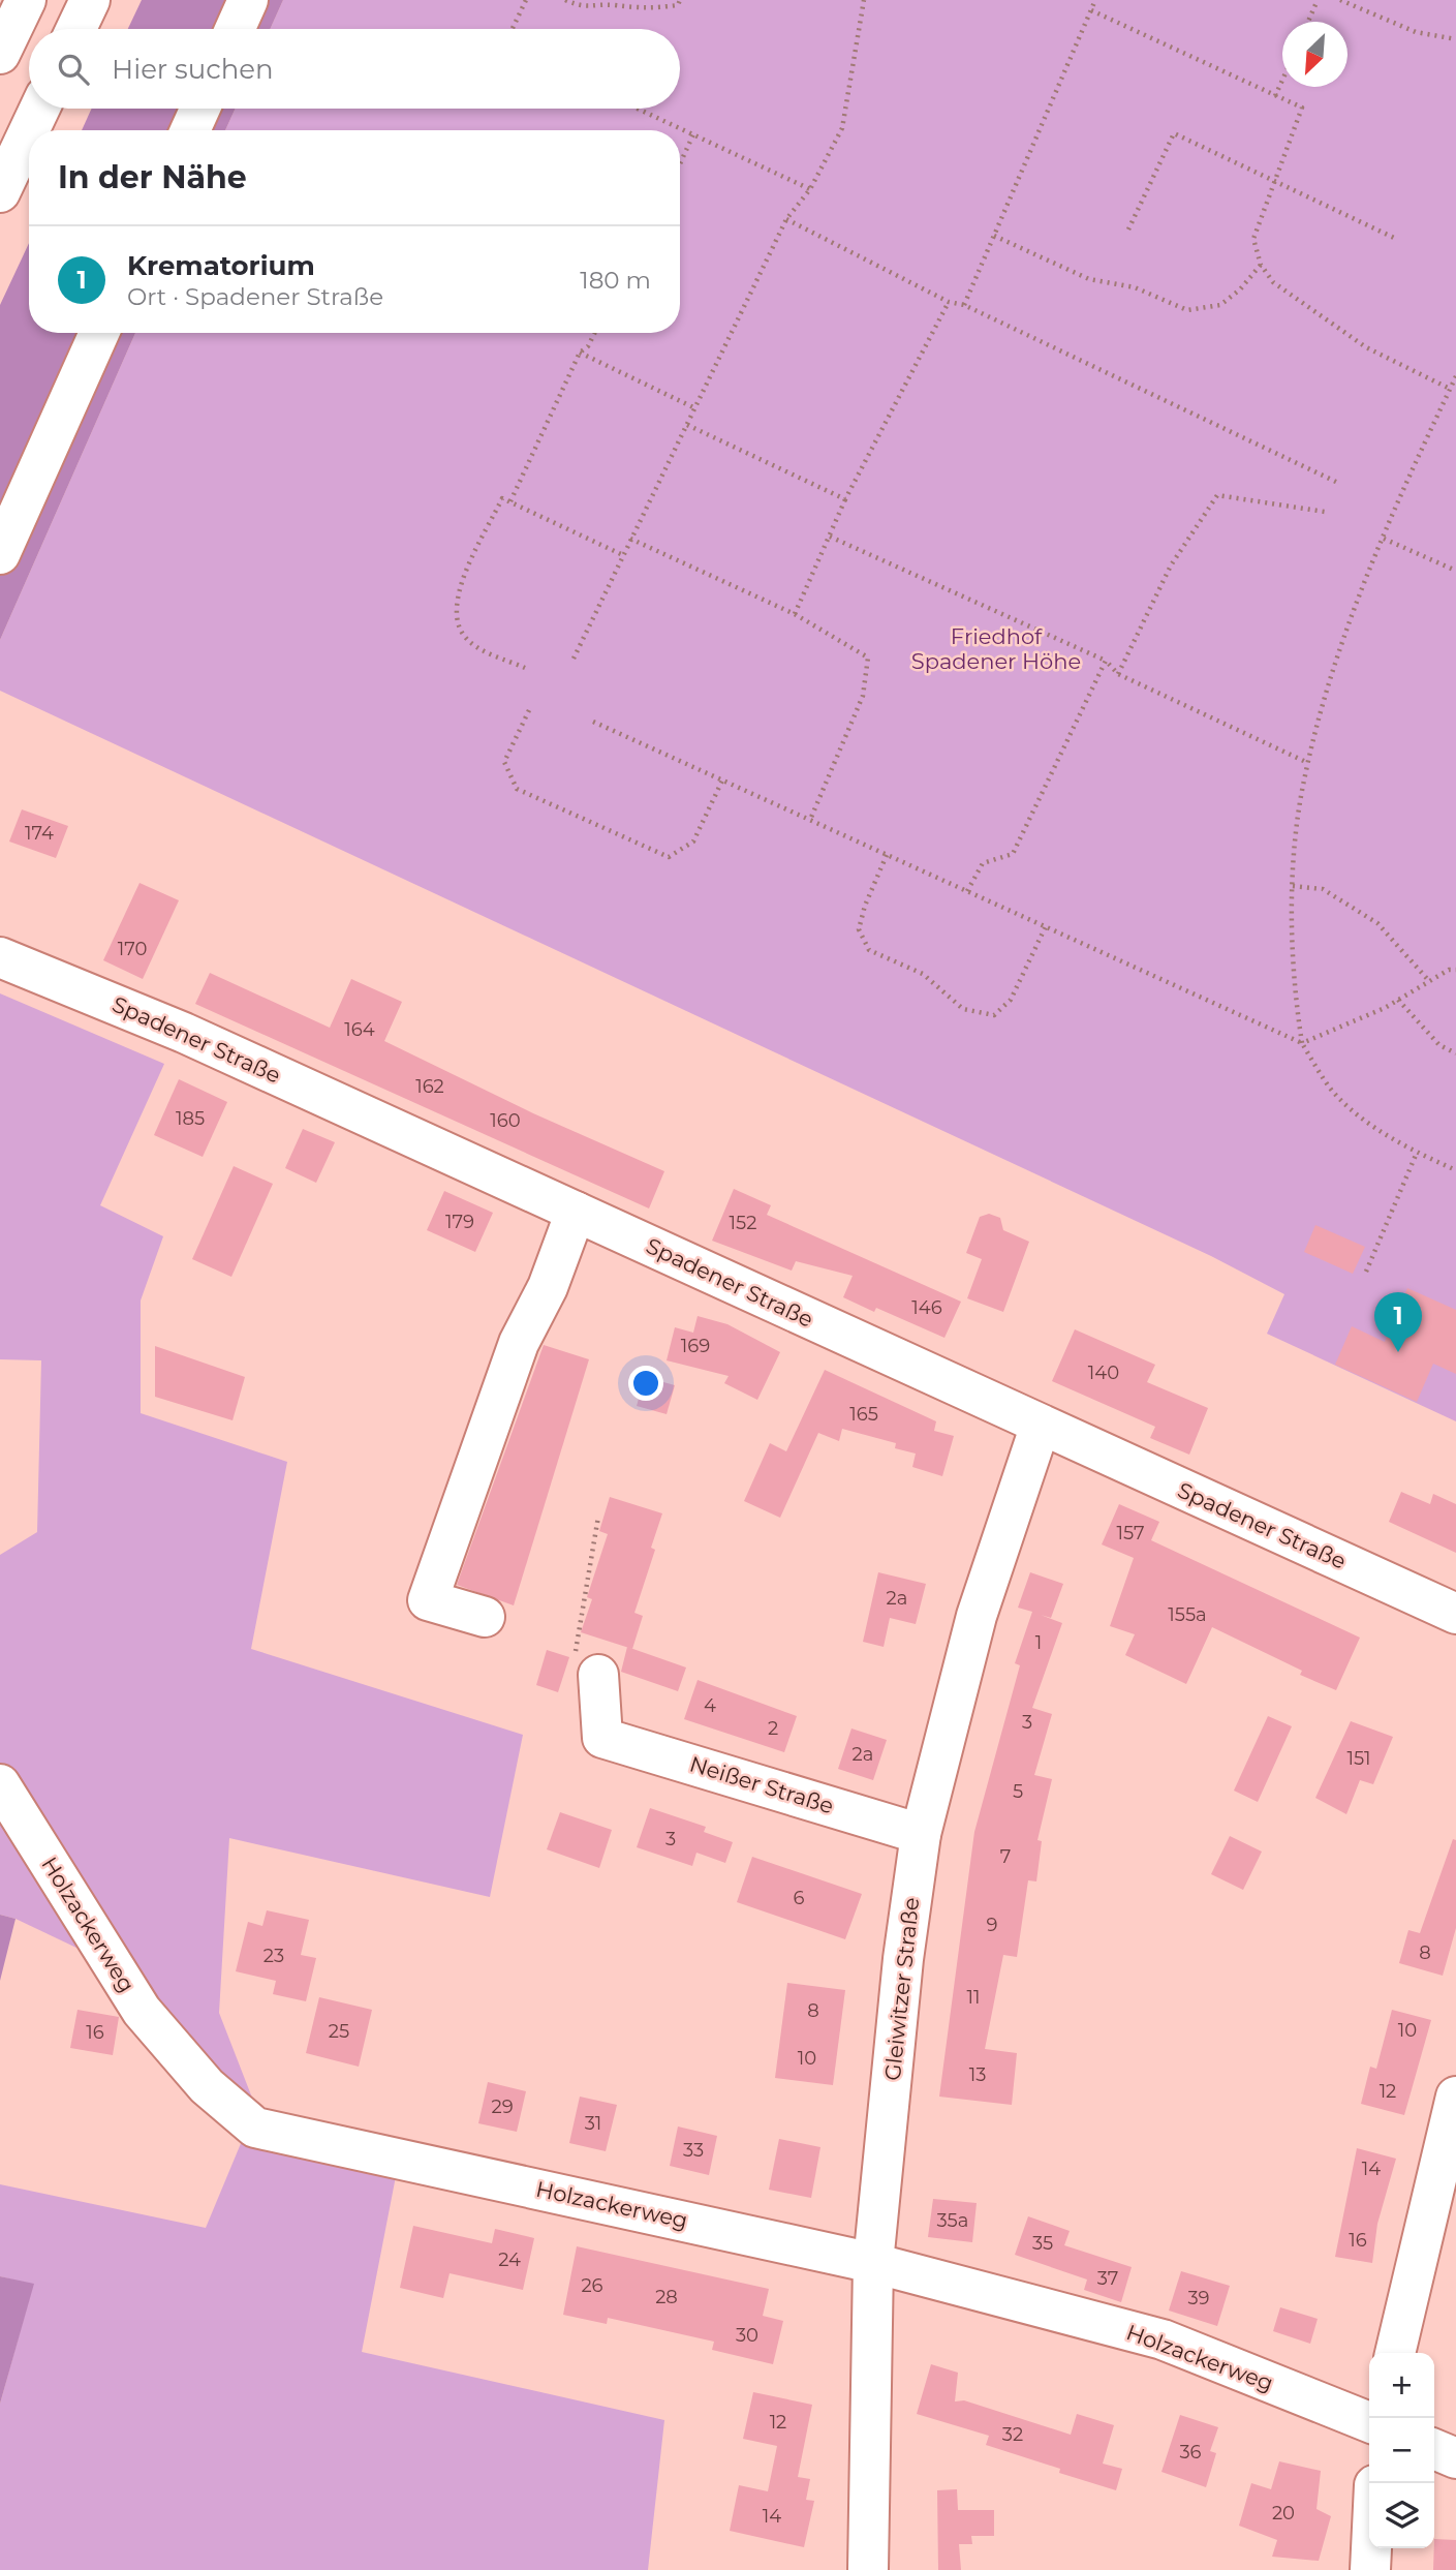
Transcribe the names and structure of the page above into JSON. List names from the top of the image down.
{
  "streets": {
    "main road": [
      "Spadener Straße",
      "Neißer Straße",
      "Holzackerweg",
      "Gleiwitzer Straße"
    ]
  },
  "crossings": [
    ["Spadener Straße", "Gleiwitzer Straße"],
    ["Neißer Straße", "Gleiwitzer Straße"],
    ["Holzackerweg", "Gleiwitzer Straße"]
  ],
  "parks": ["Friedhof Spadener Höhe"],
  "house_numbers": [
    "174",
    "170",
    "164",
    "162",
    "185",
    "160",
    "179",
    "152",
    "146",
    "169",
    "140",
    "165",
    "157",
    "2a",
    "155a",
    "1",
    "4",
    "3",
    "2",
    "2a",
    "151",
    "5",
    "3",
    "7",
    "6",
    "9",
    "8",
    "23",
    "11",
    "8",
    "10",
    "25",
    "16",
    "10",
    "13",
    "12",
    "29",
    "31",
    "33",
    "14",
    "35a",
    "16",
    "35",
    "24",
    "37",
    "26",
    "28",
    "39",
    "30",
    "12",
    "32",
    "36",
    "20",
    "14"
  ],
  "north": "bottom left",
  "page": {
    "search": "Hier suchen",
    "heading": "In der Nähe",
    "list": [
      {
        "mark": "1",
        "name": "Krematorium",
        "note": "Ort · Spadener Straße",
        "value": "180 m"
      }
    ],
    "pins": "1",
    "map_buttons": ["+", "−"]
  }
}
